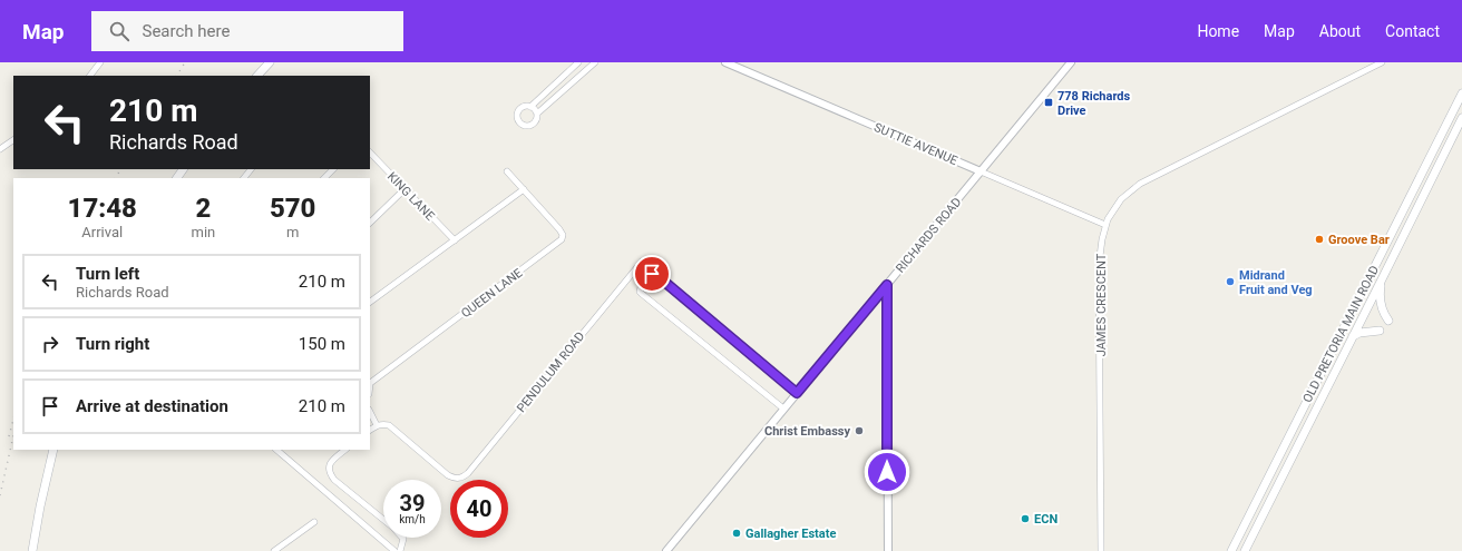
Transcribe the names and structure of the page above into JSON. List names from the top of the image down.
{
  "streets": {
    "main road": ["OLD PRETORIA MAIN ROAD"],
    "street": [
      "SUTTIE AVENUE",
      "KING LANE",
      "RICHARDS ROAD",
      "QUEEN LANE",
      "JAMES CRESCENT",
      "PENDULUM ROAD"
    ]
  },
  "crossings": [
    ["SUTTIE AVENUE", "RICHARDS ROAD"],
    ["SUTTIE AVENUE", "JAMES CRESCENT"]
  ],
  "places": {
    "transit": ["778 Richards Drive"],
    "other": [
      "Groove Bar",
      "Midrand Fruit and Veg",
      "Christ Embassy",
      "ECN",
      "Gallagher Estate"
    ]
  },
  "page": {
    "header": "Map",
    "search": "Search here",
    "nav": [
      "Home",
      "Map",
      "About",
      "Contact"
    ],
    "turn": ["210 m", "Richards Road"],
    "eta": [
      "17:48",
      "Arrival",
      "2",
      "min",
      "570",
      "m"
    ],
    "list": [
      {
        "name": "Turn left",
        "note": "Richards Road",
        "value": "210 m"
      },
      {
        "name": "Turn right",
        "value": "150 m"
      },
      {
        "name": "Arrive at destination",
        "value": "210 m"
      }
    ],
    "speed": "39 km/h",
    "limit": "40"
  }
}
